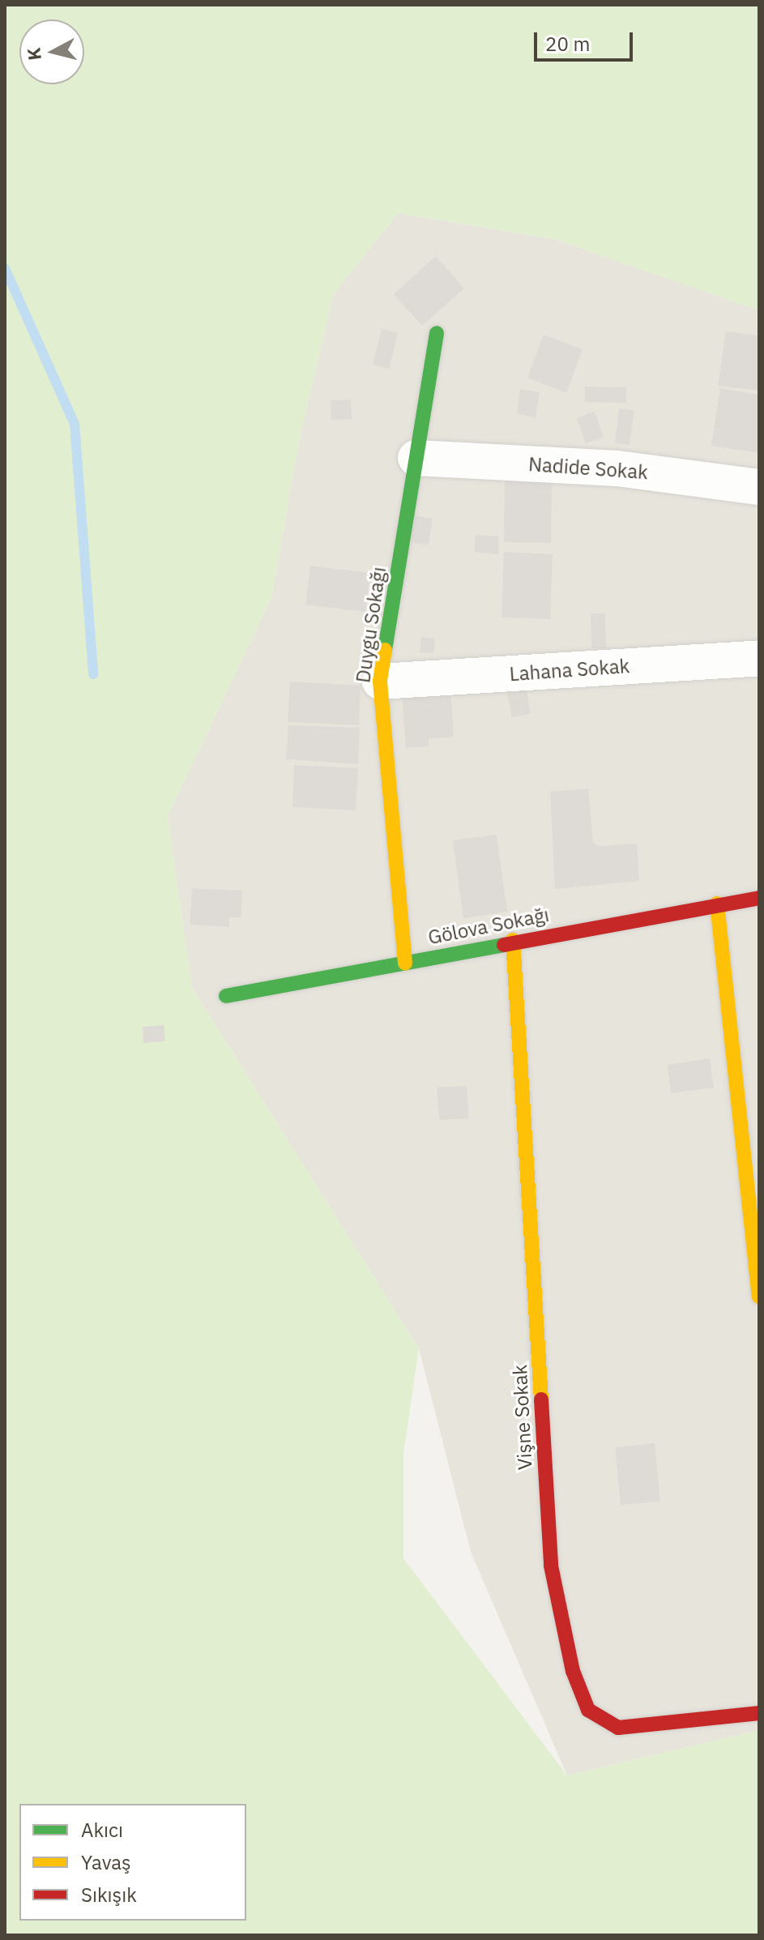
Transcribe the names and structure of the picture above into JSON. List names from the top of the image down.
{
  "streets": {
    "street": [
      "Nadide Sokak",
      "Duygu Sokağı",
      "Lahana Sokak",
      "Gölova Sokağı",
      "Vişne Sokak"
    ]
  },
  "crossings": [
    ["Nadide Sokak", "Duygu Sokağı"],
    ["Duygu Sokağı", "Lahana Sokak"],
    ["Duygu Sokağı", "Gölova Sokağı"],
    ["Gölova Sokağı", "Vişne Sokak"]
  ],
  "legend": ["Akıcı", "Yavaş", "Sıkışık"],
  "scale_bar": "20 m",
  "north": "left"
}
